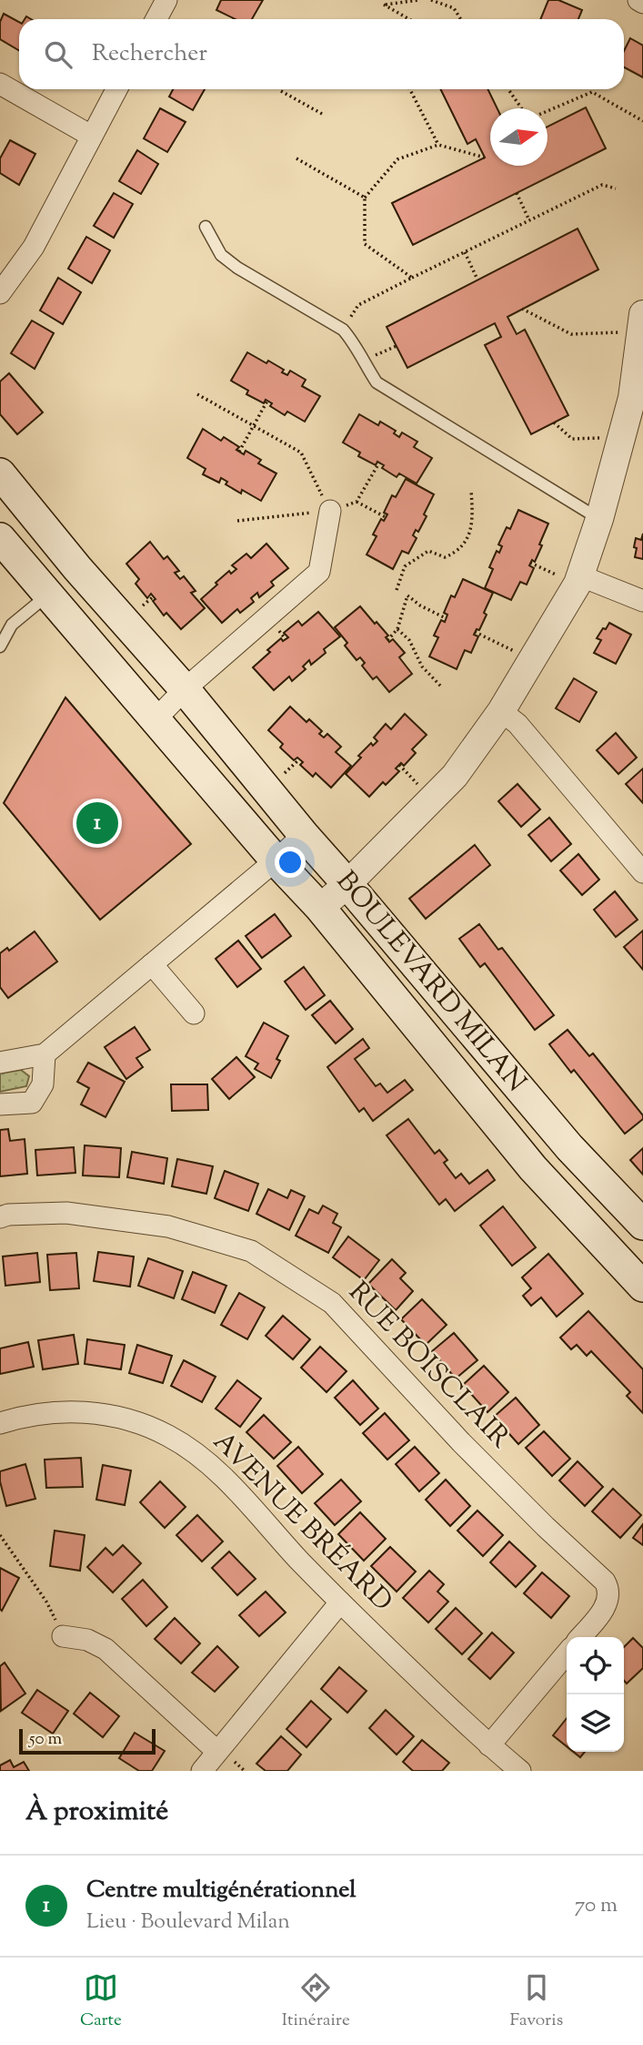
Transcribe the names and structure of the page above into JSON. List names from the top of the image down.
{
  "streets": {
    "main road": ["BOULEVARD MILAN"],
    "street": ["RUE BOISCLAIR", "AVENUE BRÉARD"]
  },
  "scale_bar": "50 m",
  "north": "right",
  "page": {
    "search": "Rechercher",
    "pins": "1",
    "scale": "50 m",
    "heading": "À proximité",
    "list": [
      {
        "mark": "1",
        "name": "Centre multigénérationnel",
        "note": "Lieu · Boulevard Milan",
        "value": "70 m"
      }
    ],
    "nav": ["Carte", "Itinéraire", "Favoris"]
  }
}
